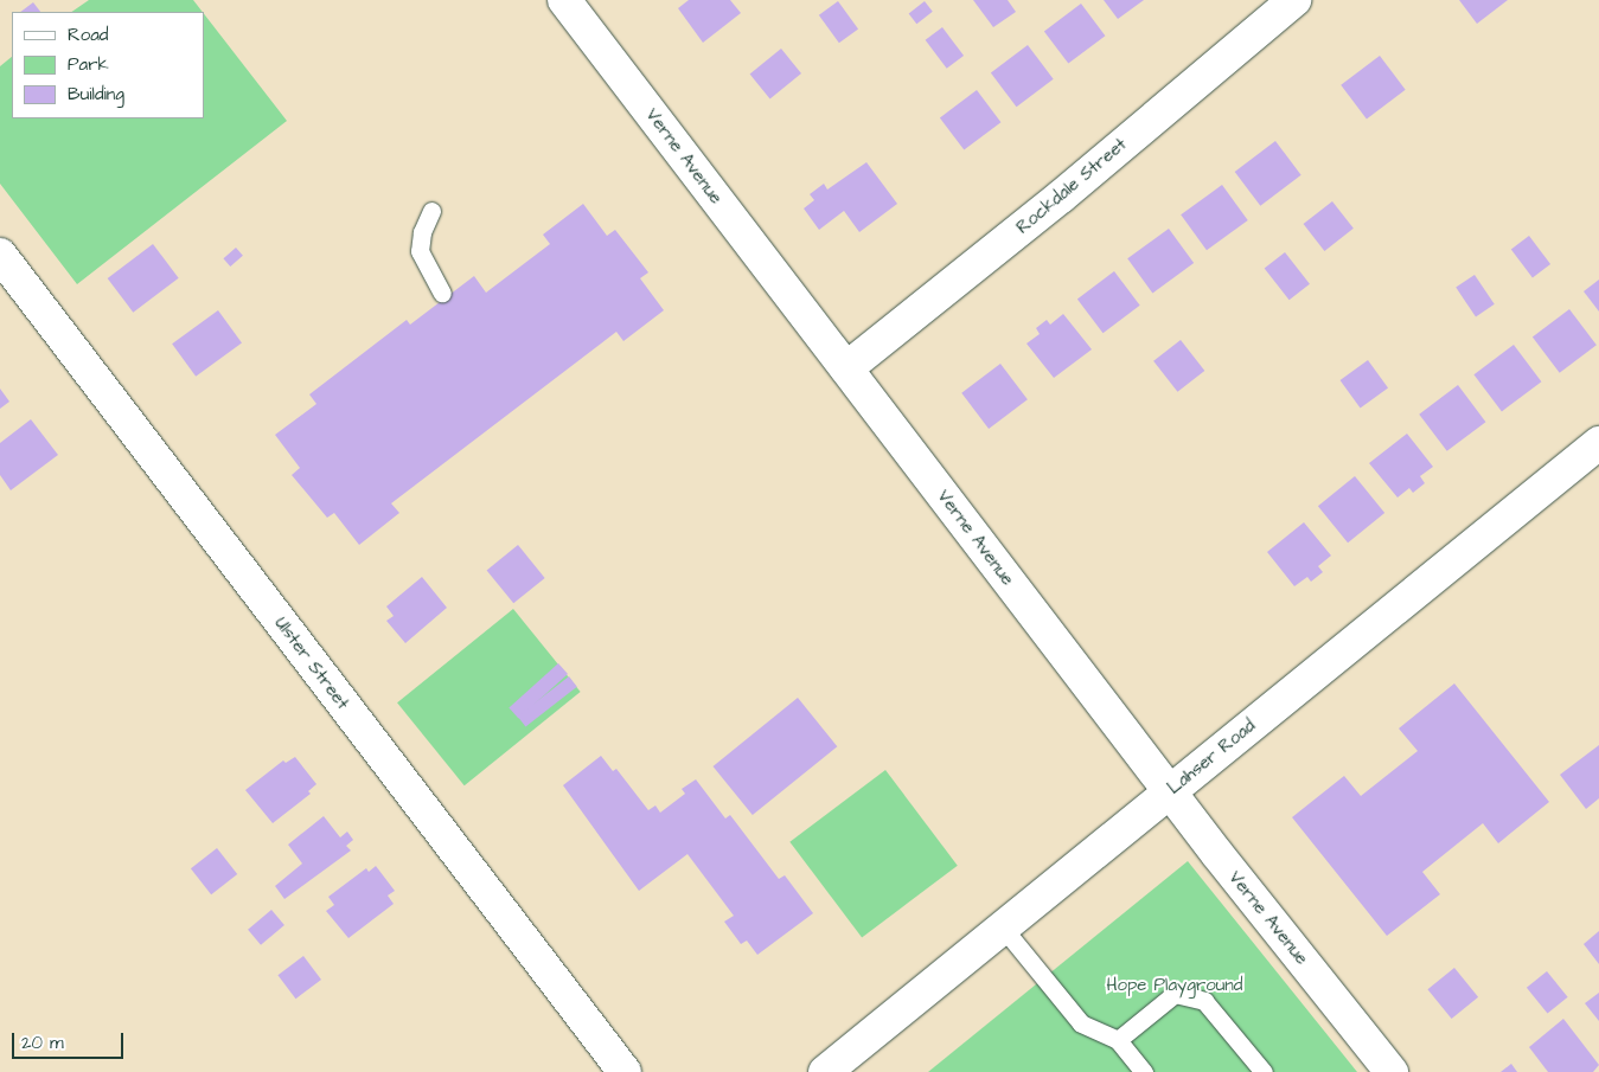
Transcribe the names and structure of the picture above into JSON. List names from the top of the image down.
{
  "streets": {
    "street": [
      "Verne Avenue",
      "Rockdale Street",
      "Ulster Street",
      "Lahser Road"
    ]
  },
  "crossings": [
    ["Verne Avenue", "Rockdale Street"],
    ["Verne Avenue", "Lahser Road"]
  ],
  "parks": ["Hope Playground"],
  "legend": ["Road", "Park", "Building"],
  "scale_bar": "20 m"
}
